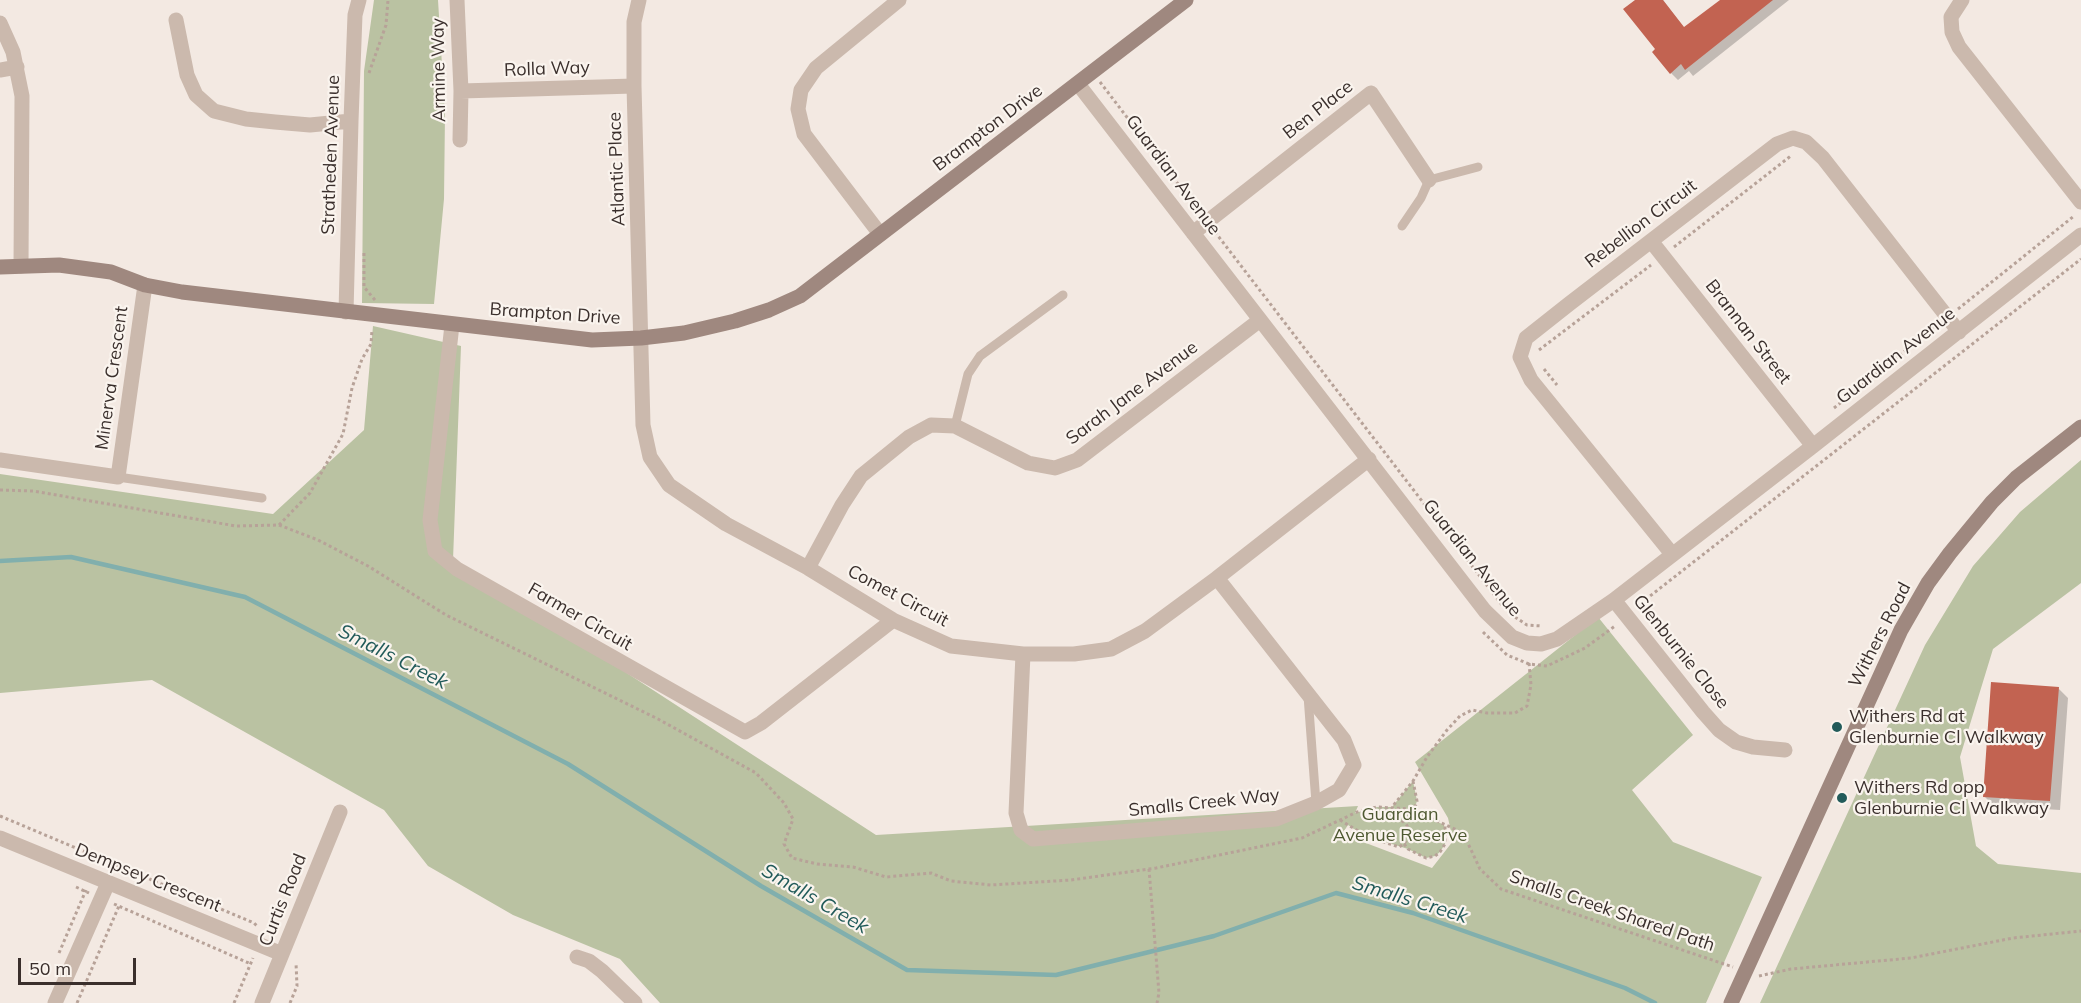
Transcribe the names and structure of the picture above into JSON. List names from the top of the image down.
{
  "streets": {
    "street": [
      "Rolla Way",
      "Armine Way",
      "Ben Place",
      "Brampton Drive",
      "Stratheden Avenue",
      "Atlantic Place",
      "Guardian Avenue",
      "Rebellion Circuit",
      "Brannan Street",
      "Minerva Crescent",
      "Sarah Jane Avenue",
      "Comet Circuit",
      "Farmer Circuit",
      "Withers Road",
      "Glenburnie Close",
      "Smalls Creek Way",
      "Dempsey Crescent",
      "Curtis Road"
    ],
    "path": ["Smalls Creek Shared Path"]
  },
  "crossings": [
    ["Rolla Way", "Armine Way"],
    ["Rolla Way", "Atlantic Place"],
    ["Ben Place", "Guardian Avenue"],
    ["Brampton Drive", "Stratheden Avenue"],
    ["Brampton Drive", "Atlantic Place"],
    ["Brampton Drive", "Guardian Avenue"],
    ["Brampton Drive", "Minerva Crescent"],
    ["Brampton Drive", "Comet Circuit"],
    ["Brampton Drive", "Farmer Circuit"],
    ["Atlantic Place", "Comet Circuit"],
    ["Guardian Avenue", "Rebellion Circuit"],
    ["Guardian Avenue", "Brannan Street"],
    ["Guardian Avenue", "Sarah Jane Avenue"],
    ["Guardian Avenue", "Comet Circuit"],
    ["Guardian Avenue", "Glenburnie Close"],
    ["Rebellion Circuit", "Brannan Street"],
    ["Comet Circuit", "Farmer Circuit"],
    ["Comet Circuit", "Smalls Creek Way"],
    ["Dempsey Crescent", "Curtis Road"]
  ],
  "water": ["Smalls Creek"],
  "parks": ["Guardian Avenue Reserve"],
  "places": ["Withers Rd at Glenburnie Cl Walkway", "Withers Rd opp Glenburnie Cl Walkway"],
  "scale_bar": "50 m"
}
